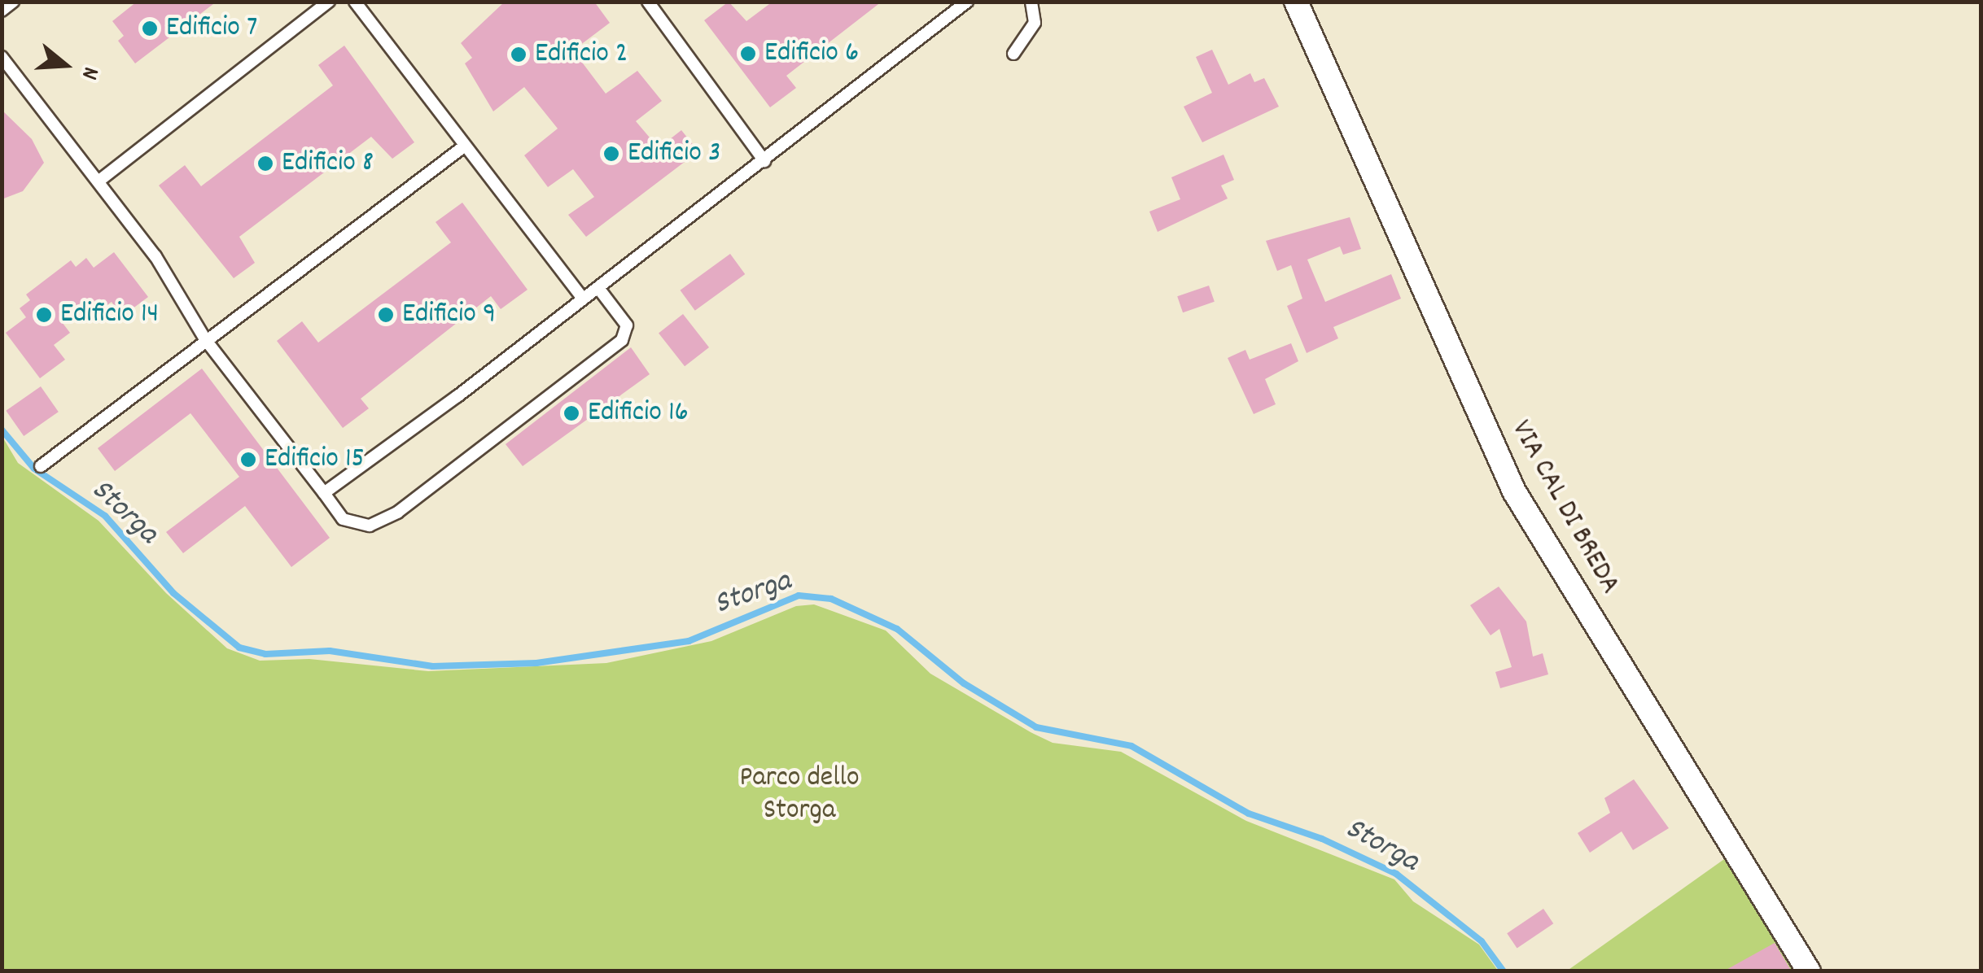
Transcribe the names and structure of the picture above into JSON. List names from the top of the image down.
{
  "streets": {
    "street": ["VIA CAL DI BREDA"]
  },
  "water": ["Storga"],
  "parks": ["Parco dello Storga"],
  "places": [
    "Edificio 7",
    "Edificio 6",
    "Edificio 2",
    "Edificio 3",
    "Edificio 8",
    "Edificio 14",
    "Edificio 9",
    "Edificio 16",
    "Edificio 15"
  ],
  "north": "right"
}
